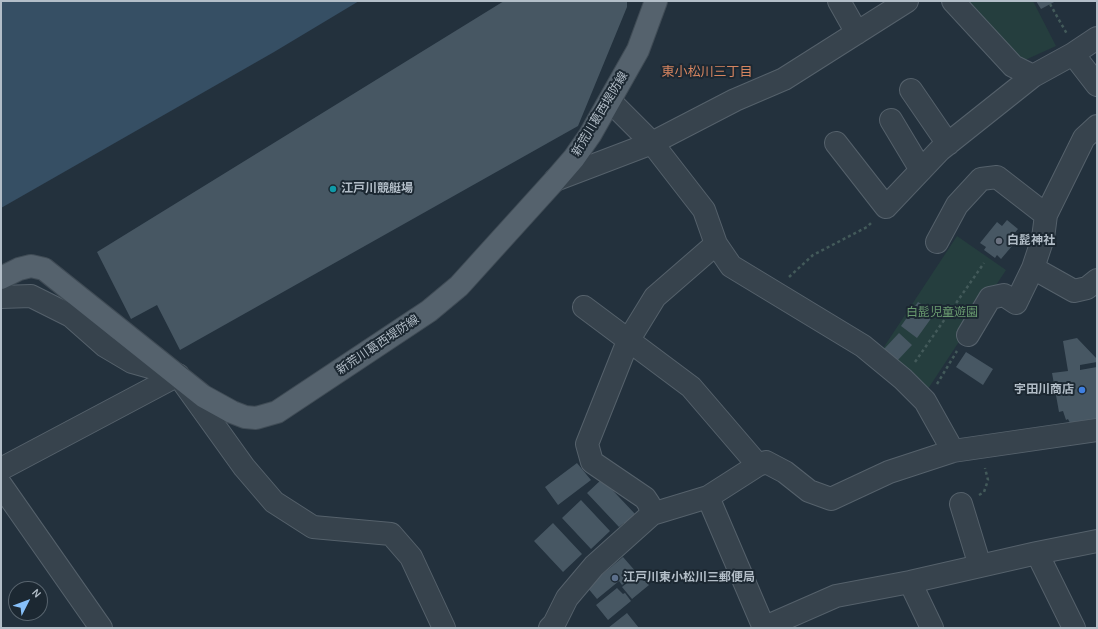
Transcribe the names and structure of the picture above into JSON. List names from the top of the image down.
{
  "streets": {
    "main road": ["新荒川葛西堤防線"]
  },
  "districts": ["東小松川三丁目"],
  "parks": ["白髭児童遊園"],
  "places": [
    "江戸川競艇場",
    "白髭神社",
    "宇田川商店",
    "江戸川東小松川三郵便局"
  ],
  "north": "top right"
}
